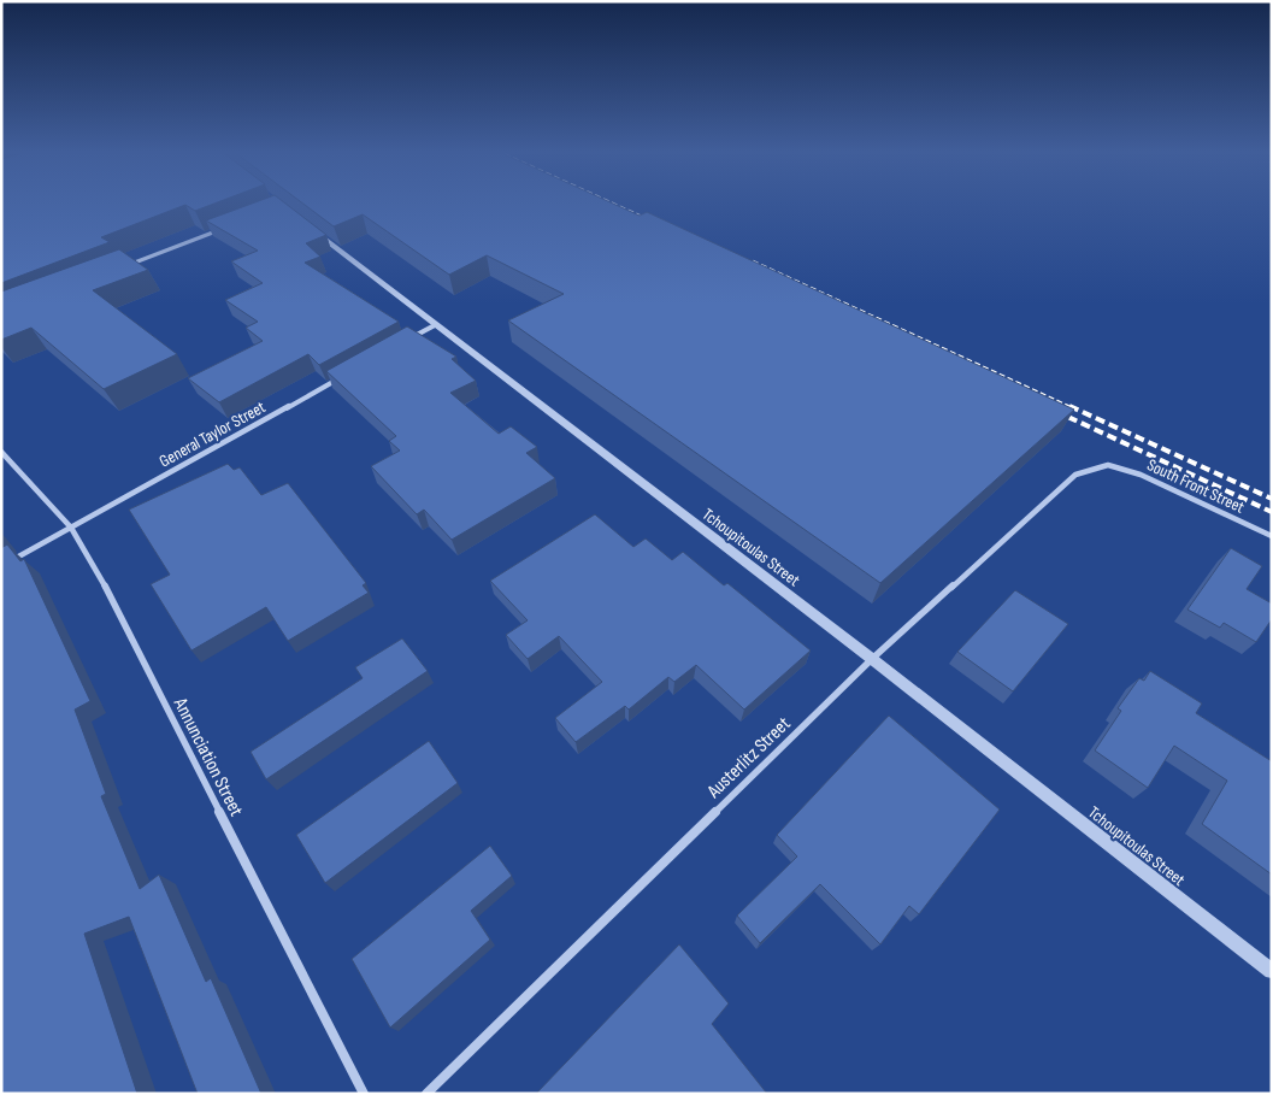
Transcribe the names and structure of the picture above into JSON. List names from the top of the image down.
{
  "streets": {
    "street": [
      "General Taylor Street",
      "South Front Street",
      "Tchoupitoulas Street",
      "Annunciation Street",
      "Austerlitz Street"
    ]
  },
  "crossings": [
    ["General Taylor Street", "Annunciation Street"],
    ["South Front Street", "Austerlitz Street"],
    ["Tchoupitoulas Street", "Austerlitz Street"]
  ]
}
